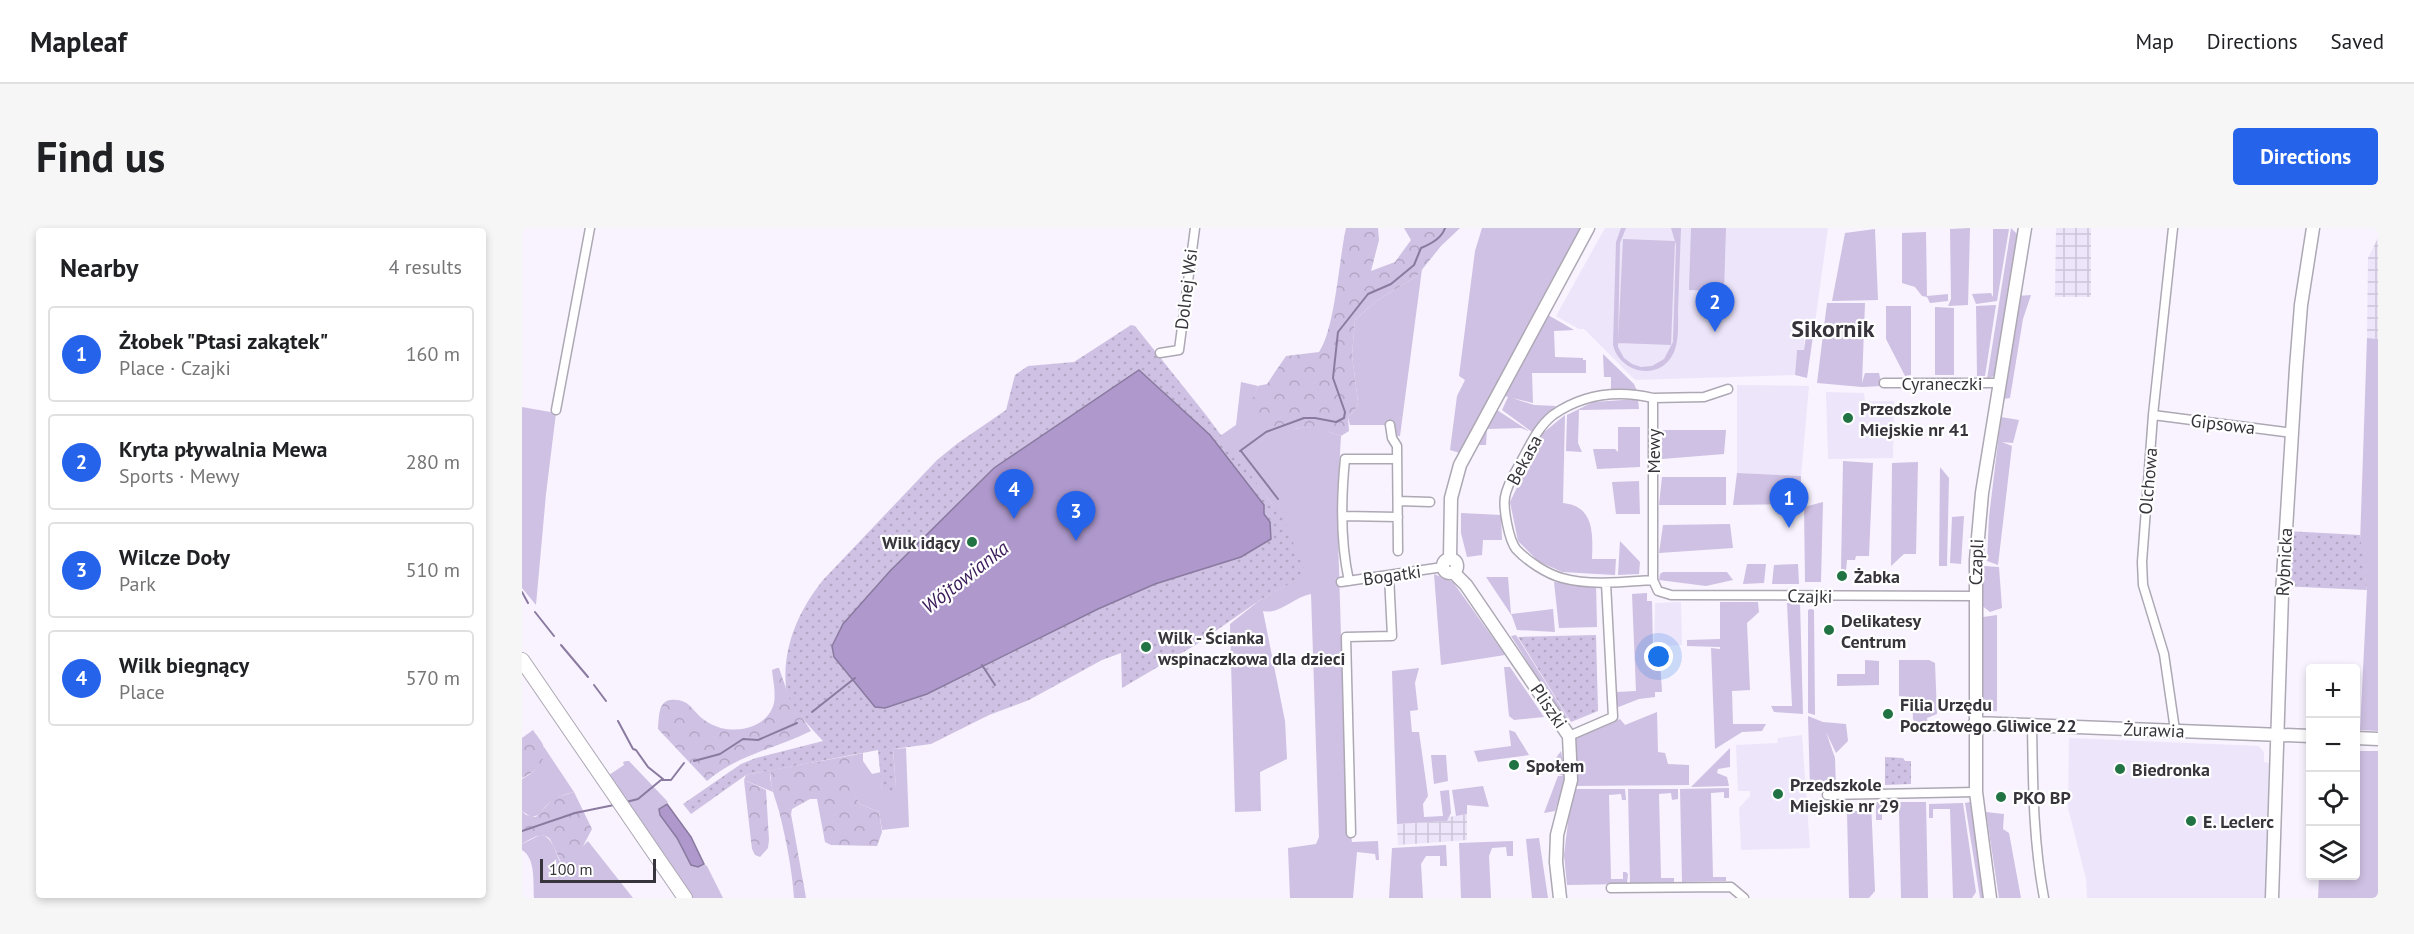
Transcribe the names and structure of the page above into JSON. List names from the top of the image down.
{
  "streets": {
    "street": [
      "Dolnej Wsi",
      "Cyraneczki",
      "Gipsowa",
      "Mewy",
      "Bekasa",
      "Olchowa",
      "Czapli",
      "Rybnicka",
      "Bogatki",
      "Czajki",
      "Pliszki",
      "Żurawia"
    ]
  },
  "crossings": [
    ["Cyraneczki", "Czapli"],
    ["Gipsowa", "Olchowa"],
    ["Gipsowa", "Rybnicka"],
    ["Mewy", "Bekasa"],
    ["Mewy", "Czajki"],
    ["Bekasa", "Czajki"],
    ["Olchowa", "Żurawia"],
    ["Czapli", "Czajki"],
    ["Czapli", "Żurawia"],
    ["Rybnicka", "Żurawia"],
    ["Bogatki", "Pliszki"]
  ],
  "districts": ["Sikornik"],
  "water": ["Wójtowianka"],
  "places": [
    "Przedszkole Miejskie nr 41",
    "Wilk idący",
    "Żabka",
    "Delikatesy Centrum",
    "Wilk - Ścianka wspinaczkowa dla dzieci",
    "Filia Urzędu Pocztowego Gliwice 22",
    "Społem",
    "Biedronka",
    "Przedszkole Miejskie nr 29",
    "PKO BP",
    "E. Leclerc"
  ],
  "scale_bar": "100 m",
  "page": {
    "header": "Mapleaf",
    "nav": ["Map", "Directions", "Saved"],
    "buttons": "Directions",
    "title": "Find us",
    "heading": ["Nearby", "4 results"],
    "pins": [
      "2",
      "4",
      "1",
      "3"
    ],
    "list": [
      {
        "mark": "1",
        "name": "Żłobek \"Ptasi zakątek\"",
        "note": "Place · Czajki",
        "value": "160 m"
      },
      {
        "mark": "2",
        "name": "Kryta pływalnia Mewa",
        "note": "Sports · Mewy",
        "value": "280 m"
      },
      {
        "mark": "3",
        "name": "Wilcze Doły",
        "note": "Park",
        "value": "510 m"
      },
      {
        "mark": "4",
        "name": "Wilk biegnący",
        "note": "Place",
        "value": "570 m"
      }
    ],
    "map_buttons": ["+", "−"],
    "scale": "100 m"
  }
}
